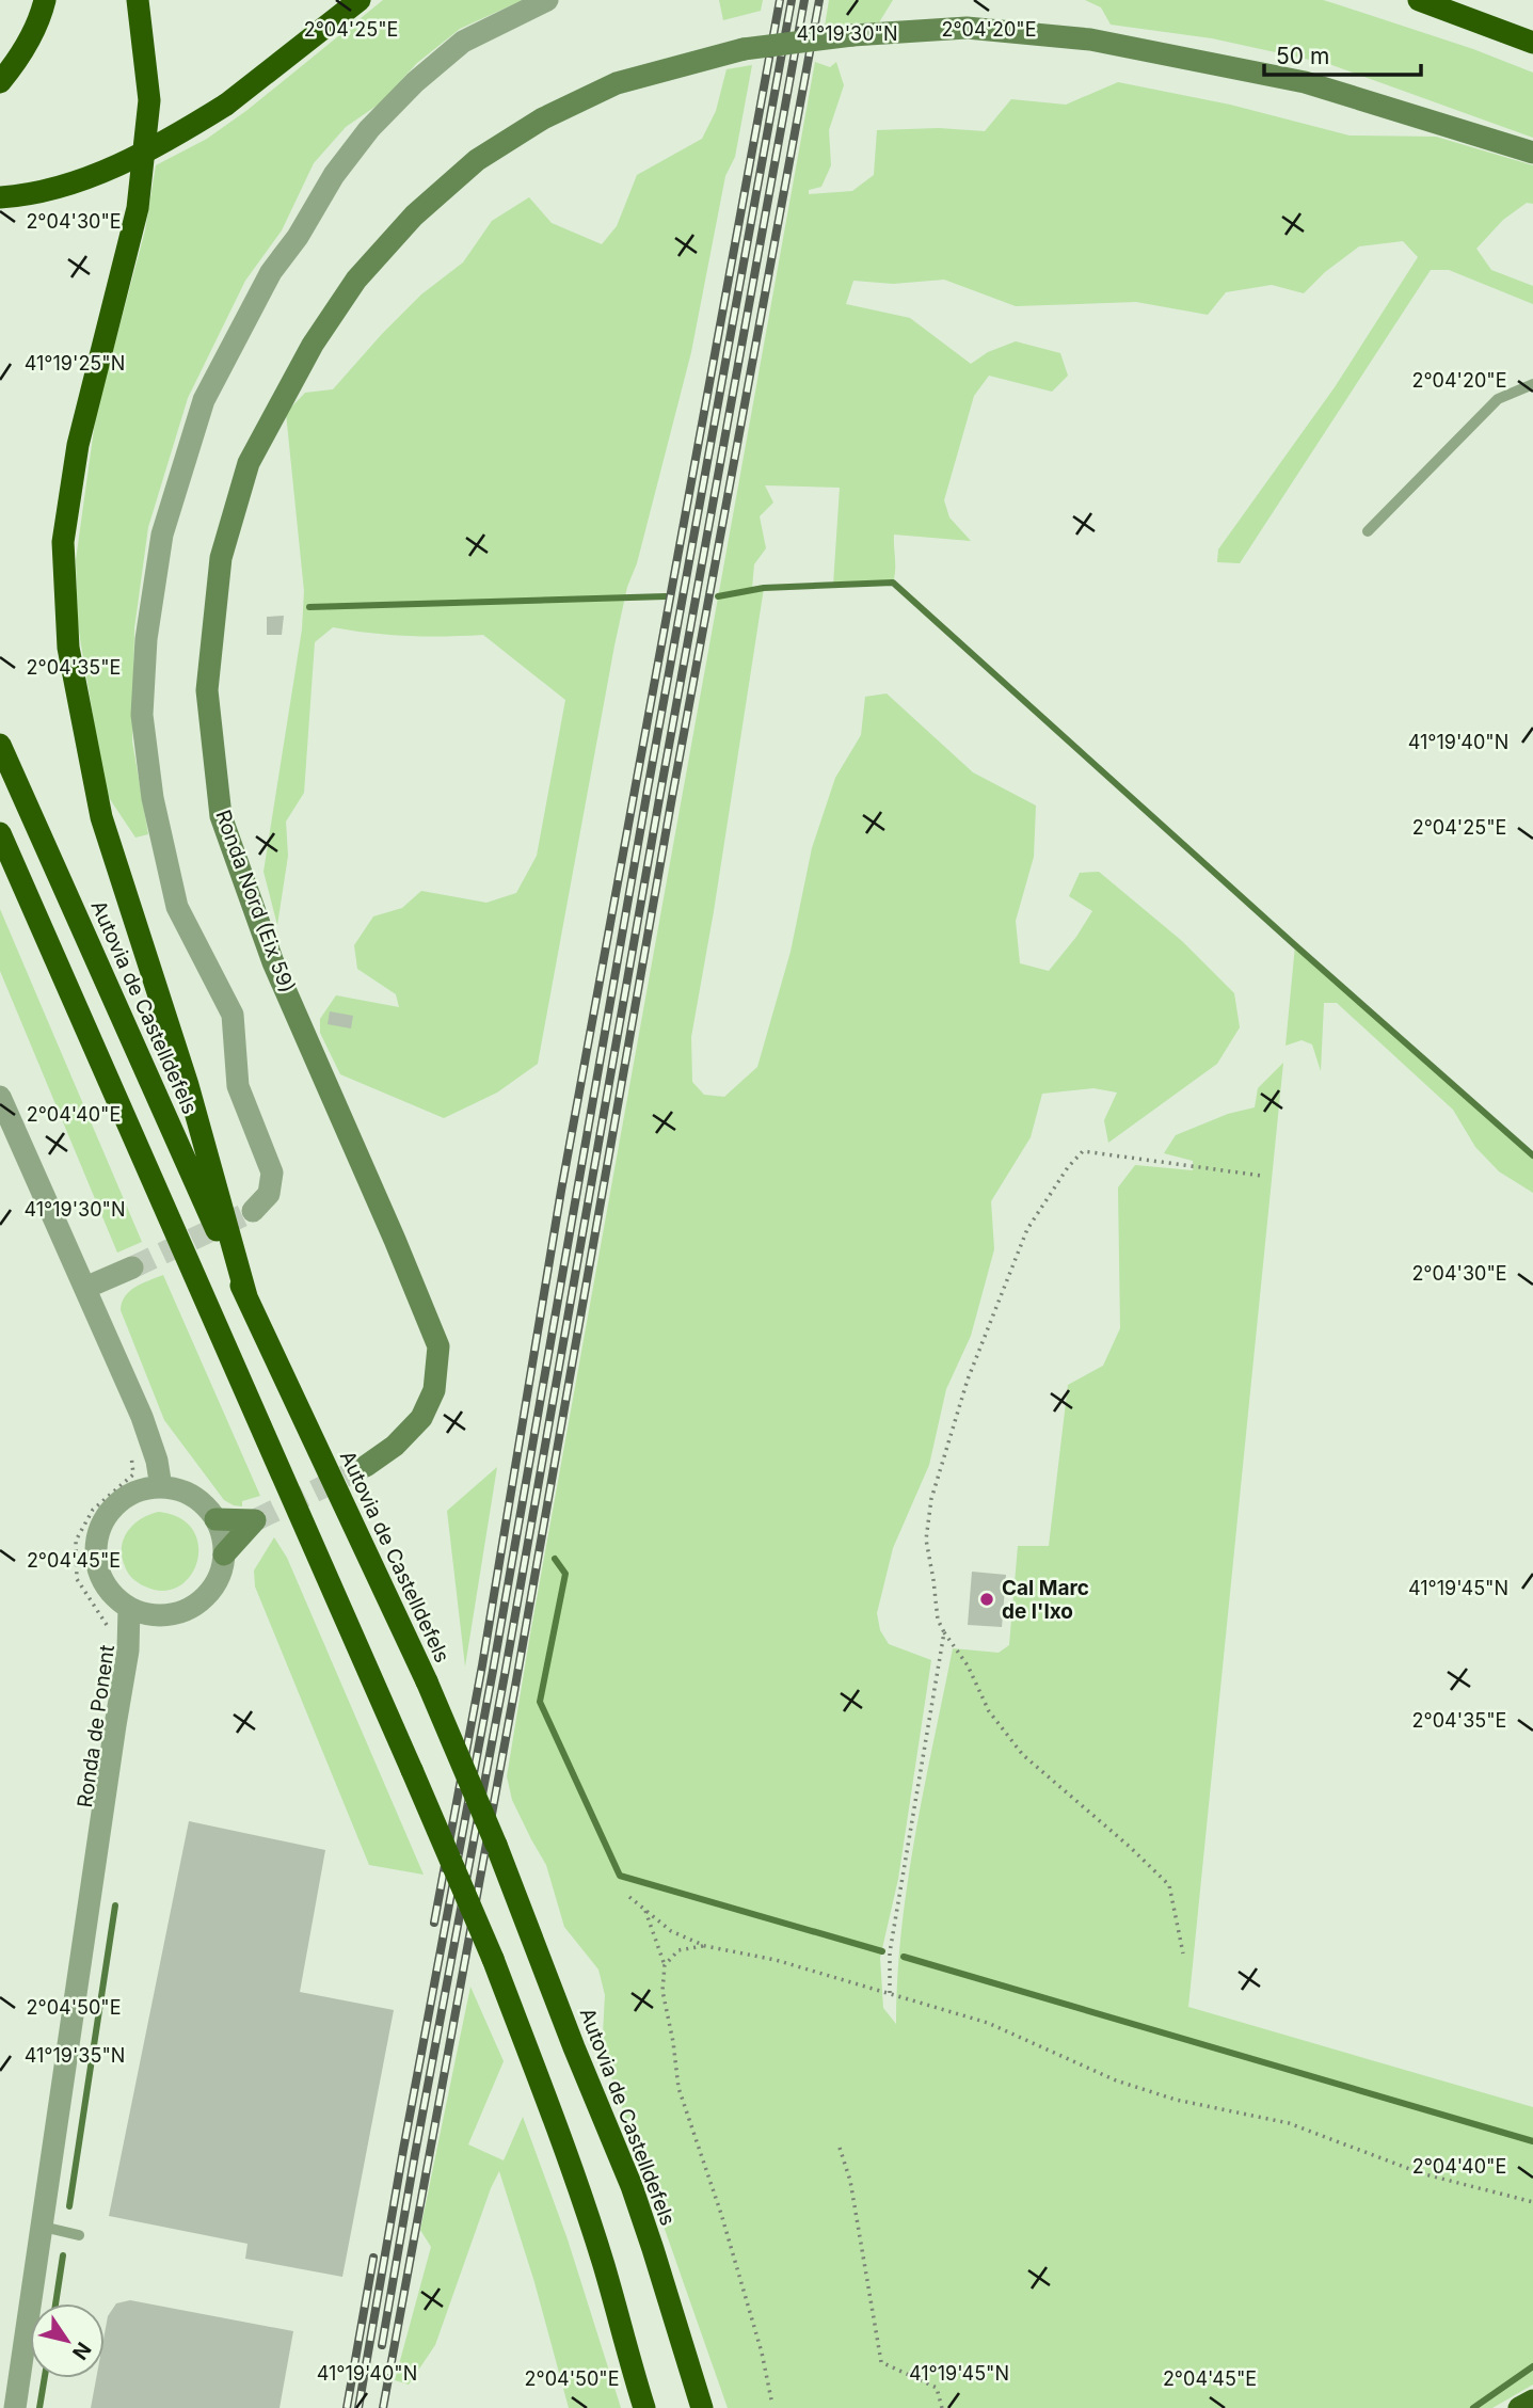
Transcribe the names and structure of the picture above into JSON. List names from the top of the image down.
{
  "streets": {
    "highway": ["Autovia de Castelldefels"],
    "main road": ["Ronda Nord (Eix 59)"],
    "street": ["Ronda de Ponent"]
  },
  "places": ["Cal Marc de l'Ixo"],
  "scale_bar": "50 m",
  "north": "bottom right",
  "coordinates": [
    "2°04'25\"E",
    "2°04'20\"E",
    "41°19'30\"N",
    "2°04'30\"E",
    "41°19'25\"N",
    "2°04'35\"E",
    "41°19'40\"N",
    "2°04'40\"E",
    "2°04'45\"E",
    "41°19'45\"N",
    "2°04'50\"E",
    "41°19'35\"N"
  ]
}
